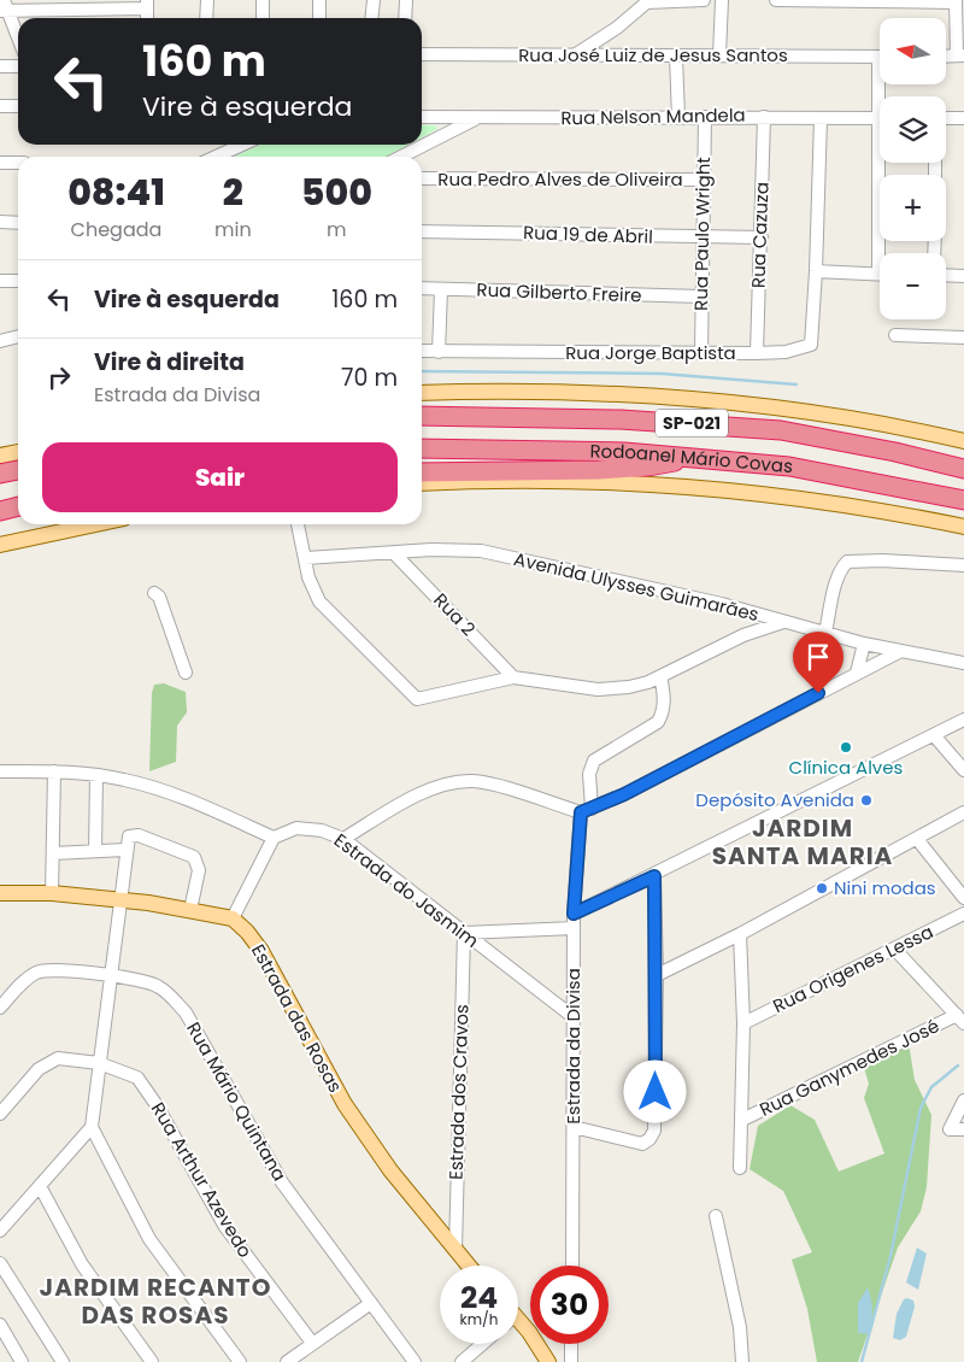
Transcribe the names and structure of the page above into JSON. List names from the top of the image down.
{
  "streets": {
    "highway": ["SP-021", "Rodoanel Mário Covas"],
    "main road": ["Estrada das Rosas"],
    "street": [
      "Rua José Luiz de Jesus Santos",
      "Rua Nelson Mandela",
      "Rua Pedro Alves de Oliveira",
      "Rua Paulo Wright",
      "Rua 19 de Abril",
      "Rua Cazuza",
      "Rua Gilberto Freire",
      "Rua Jorge Baptista",
      "Avenida Ulysses Guimarães",
      "Rua 2",
      "Estrada do Jasmim",
      "Rua Origenes Lessa",
      "Estrada da Divisa",
      "Rua Ganymedes José",
      "Estrada dos Cravos",
      "Rua Mário Quintana",
      "Rua Arthur Azevedo"
    ]
  },
  "crossings": [
    ["Rua Nelson Mandela", "Rua Paulo Wright"],
    ["Rua Nelson Mandela", "Rua Cazuza"],
    ["Rua Pedro Alves de Oliveira", "Rua Paulo Wright"],
    ["Rua Paulo Wright", "Rua 19 de Abril"],
    ["Rua Paulo Wright", "Rua Gilberto Freire"],
    ["Rua Paulo Wright", "Rua Jorge Baptista"],
    ["Rua 19 de Abril", "Rua Cazuza"],
    ["Rua Cazuza", "Rua Jorge Baptista"],
    ["Avenida Ulysses Guimarães", "Rua 2"],
    ["Estrada do Jasmim", "Estrada da Divisa"],
    ["Estrada do Jasmim", "Estrada dos Cravos"],
    ["Estrada das Rosas", "Estrada dos Cravos"]
  ],
  "districts": ["JARDIM SANTA MARIA", "JARDIM RECANTO DAS ROSAS"],
  "places": ["Clínica Alves", "Depósito Avenida", "Nini modas"],
  "north": "left",
  "page": {
    "map_buttons": ["+", "−"],
    "turn": ["160 m", "Vire à esquerda"],
    "eta": [
      "08:41",
      "Chegada",
      "2",
      "min",
      "500",
      "m"
    ],
    "list": [
      {
        "name": "Vire à esquerda",
        "value": "160 m"
      },
      {
        "name": "Vire à direita",
        "note": "Estrada da Divisa",
        "value": "70 m"
      }
    ],
    "buttons": "Sair",
    "speed": "24 km/h",
    "limit": "30"
  }
}
